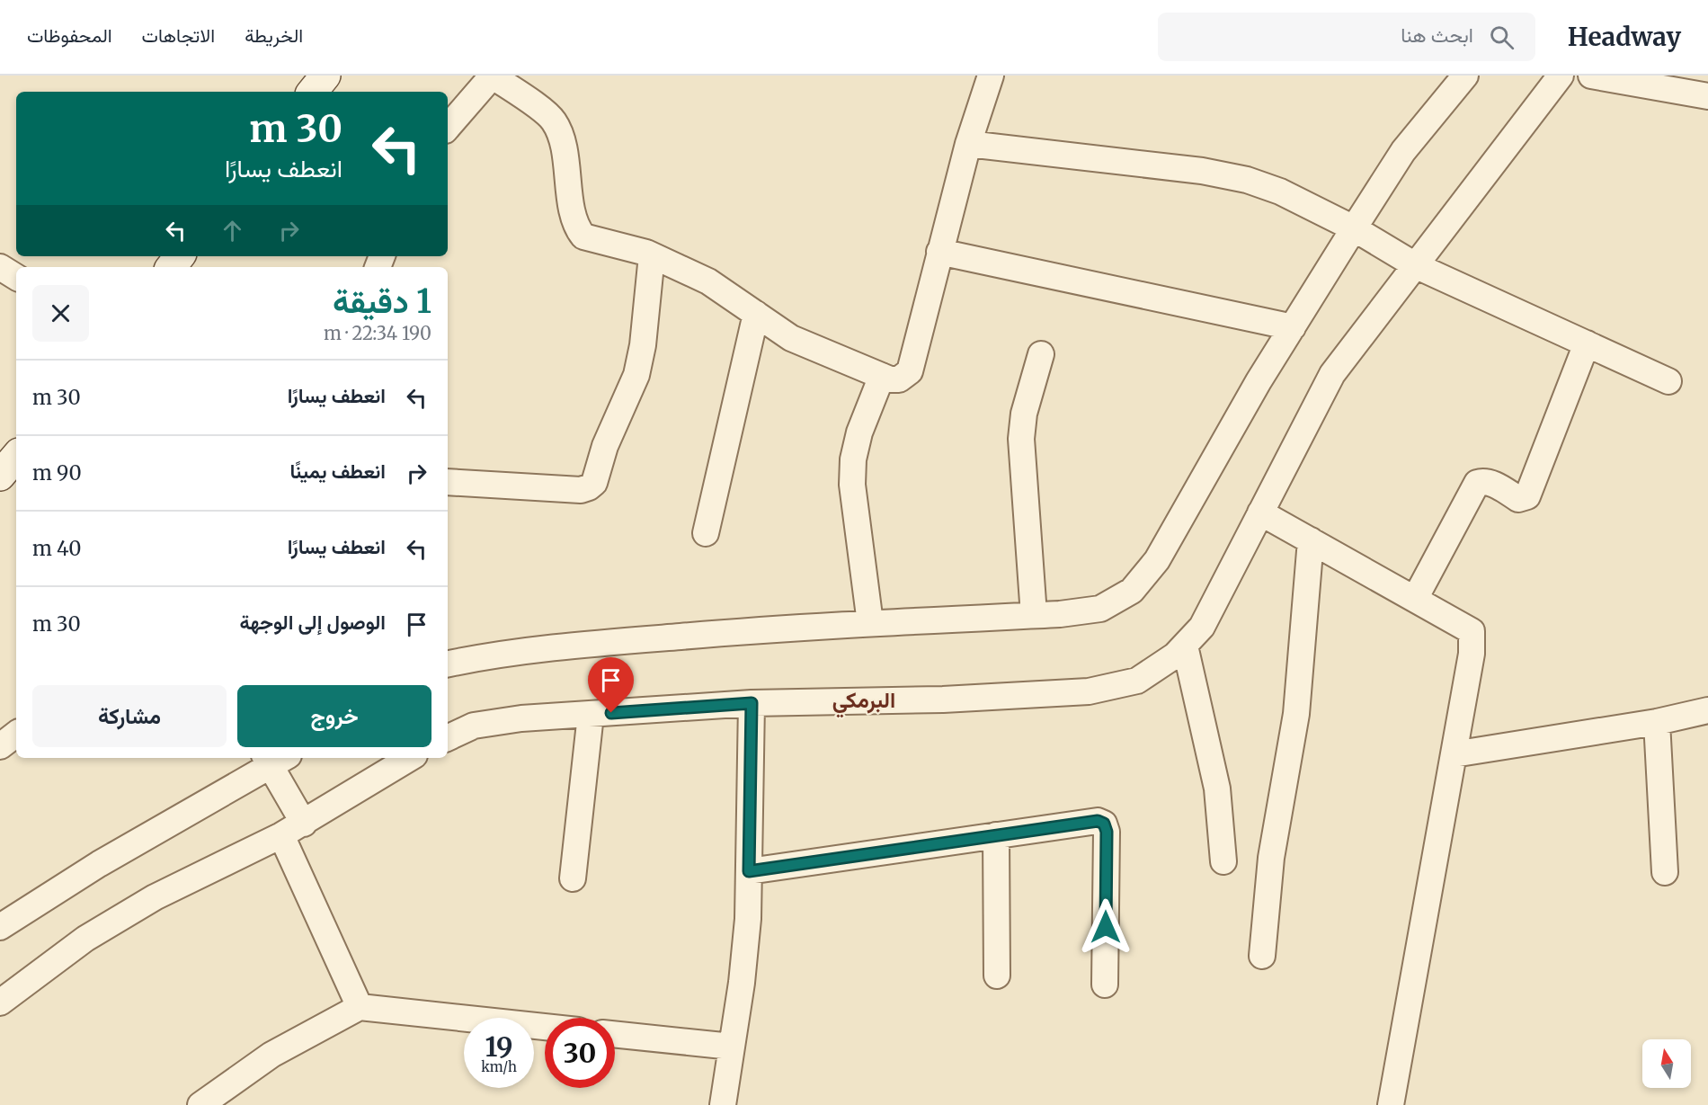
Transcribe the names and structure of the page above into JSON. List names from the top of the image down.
{
  "districts": ["البرمكي"],
  "north": "top",
  "page": {
    "header": "Headway",
    "search": "ابحث هنا",
    "nav": ["الخريطة", "الاتجاهات", "المحفوظات"],
    "turn": ["30 m", "انعطف يسارًا"],
    "heading": ["1 دقيقة", "190 m · 22:34"],
    "list": [
      {
        "name": "انعطف يسارًا",
        "value": "30 m"
      },
      {
        "name": "انعطف يمينًا",
        "value": "90 m"
      },
      {
        "name": "انعطف يسارًا",
        "value": "40 m"
      },
      {
        "name": "الوصول إلى الوجهة",
        "value": "30 m"
      }
    ],
    "buttons": ["خروج", "مشاركة"],
    "speed": "19 km/h",
    "limit": "30"
  }
}
